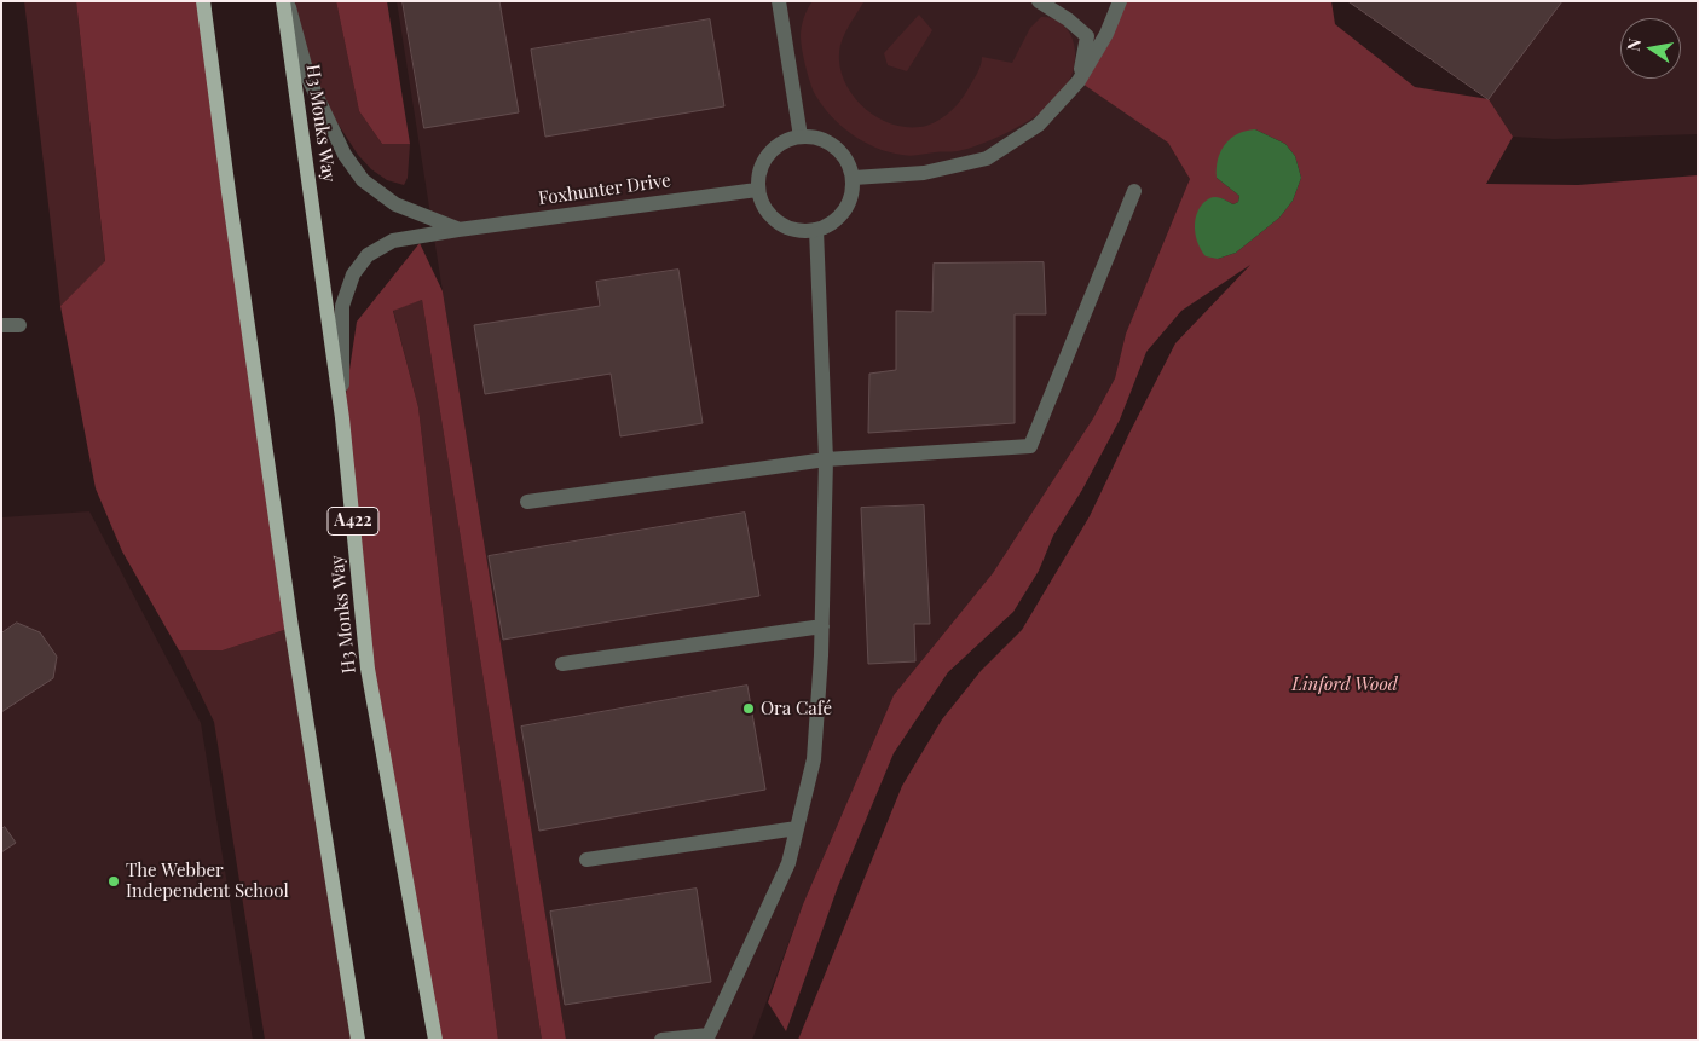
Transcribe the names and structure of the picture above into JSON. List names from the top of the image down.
{
  "streets": {
    "main road": ["H3 Monks Way", "A422"],
    "street": ["Foxhunter Drive"]
  },
  "crossings": [
    ["H3 Monks Way", "Foxhunter Drive"]
  ],
  "parks": ["Linford Wood"],
  "places": ["Ora Café", "The Webber Independent School"],
  "north": "left"
}
